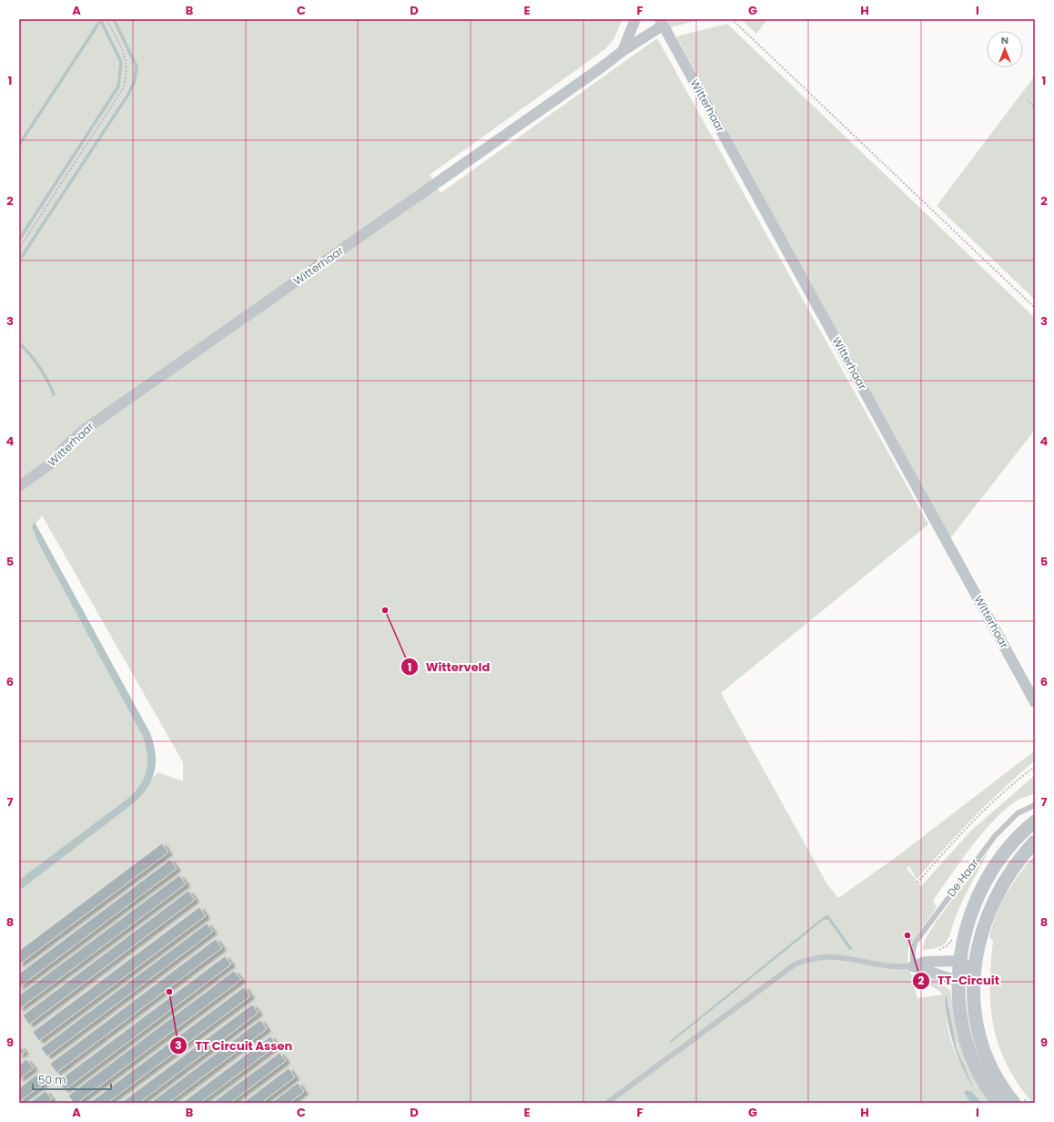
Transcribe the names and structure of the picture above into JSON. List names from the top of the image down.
{
  "streets": {
    "street": ["Witterhaar", "De Haar"]
  },
  "places": ["Witterveld", "TT-Circuit", "TT Circuit Assen"],
  "scale_bar": "50 m",
  "north": "top",
  "grid": {
    "columns": [
      "A",
      "B",
      "C",
      "D",
      "E",
      "F",
      "G",
      "H",
      "I"
    ],
    "rows": [
      "1",
      "2",
      "3",
      "4",
      "5",
      "6",
      "7",
      "8",
      "9"
    ]
  }
}
